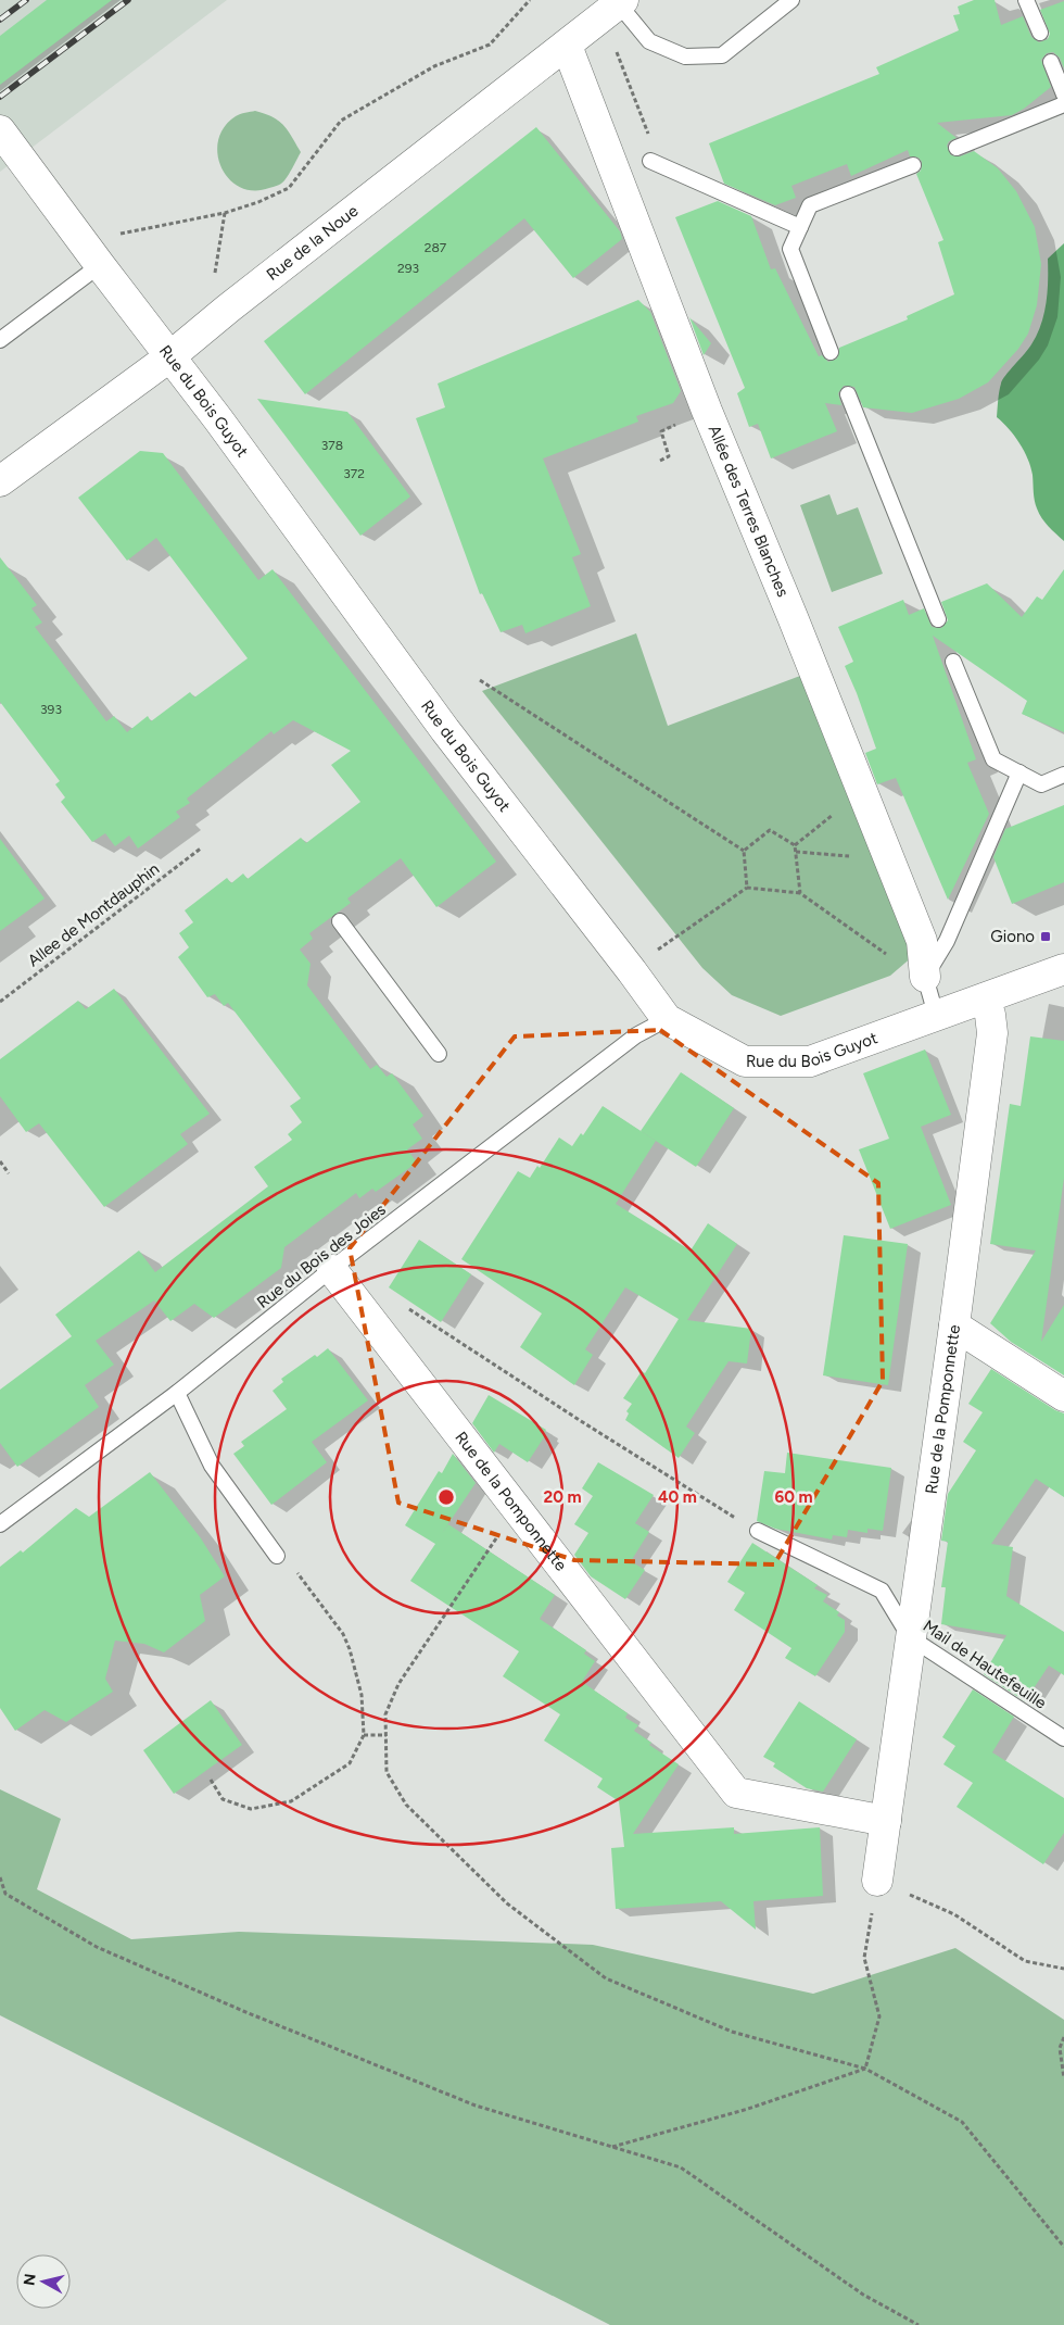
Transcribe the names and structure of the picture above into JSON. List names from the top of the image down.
{
  "streets": {
    "street": [
      "Rue de la Noue",
      "Rue du Bois Guyot",
      "Allée des Terres Blanches",
      "Rue de la Pomponnette"
    ],
    "lane": ["Rue du Bois des Joies", "Mail de Hautefeuille"],
    "path": ["Allee de Montdauphin"]
  },
  "crossings": [
    ["Rue de la Noue", "Rue du Bois Guyot"],
    ["Rue de la Noue", "Allée des Terres Blanches"],
    ["Rue du Bois Guyot", "Rue du Bois des Joies"],
    ["Rue du Bois Guyot", "Rue de la Pomponnette"],
    ["Rue du Bois des Joies", "Rue de la Pomponnette"],
    ["Rue de la Pomponnette", "Mail de Hautefeuille"]
  ],
  "places": {
    "transit": ["Giono"]
  },
  "house_numbers": [
    "287",
    "293",
    "378",
    "372",
    "393"
  ],
  "north": "left",
  "rings": ["20 m", "40 m", "60 m"]
}
